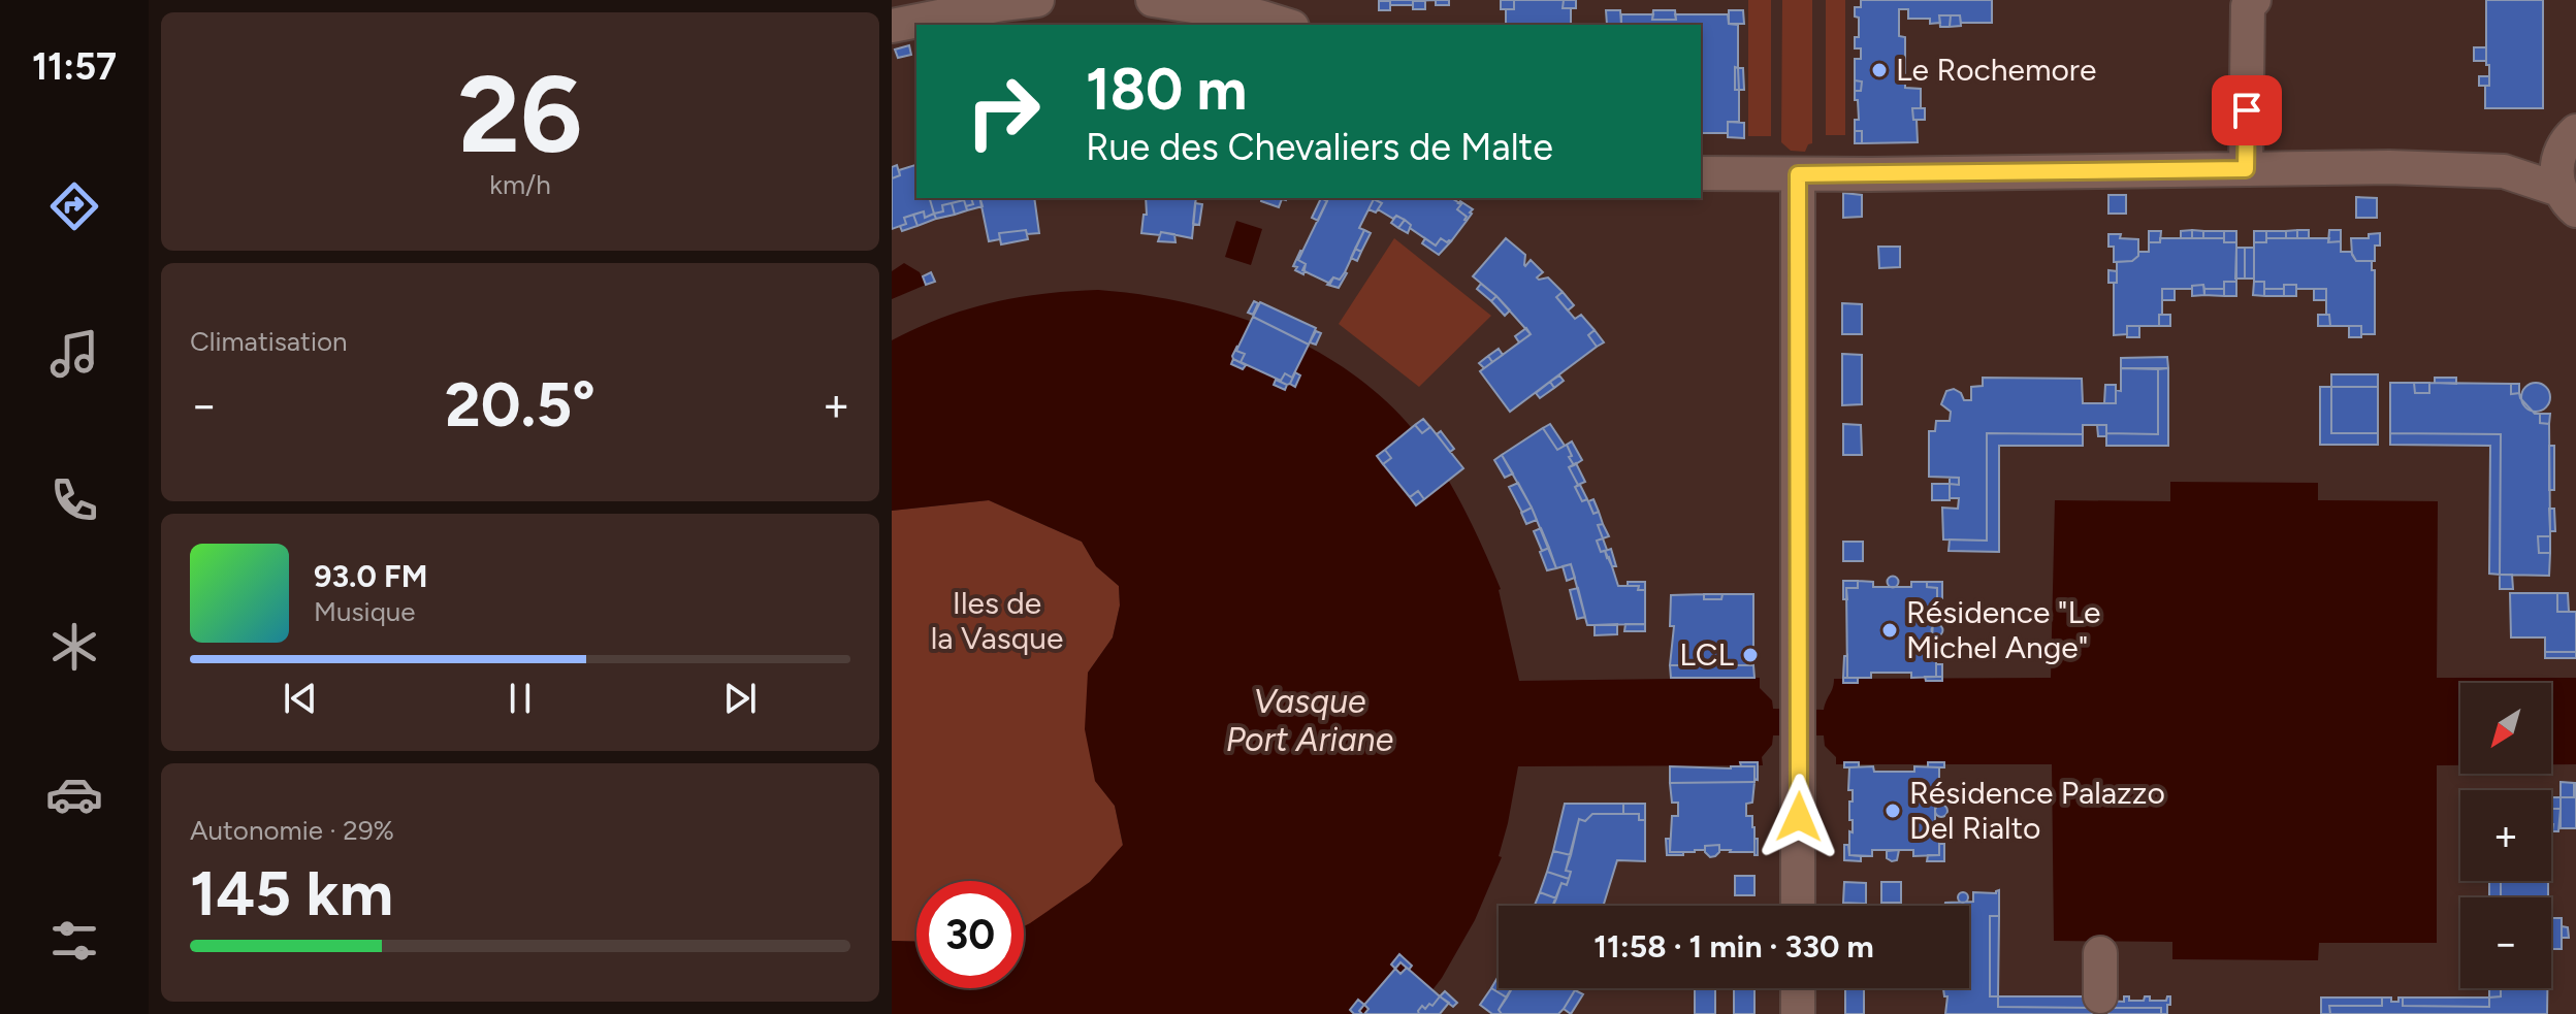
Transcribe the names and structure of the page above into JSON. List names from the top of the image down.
{
  "water": ["Vasque Port Ariane"],
  "parks": ["Iles de la Vasque"],
  "places": [
    "Le Rochemore",
    "Résidence \"Le Michel Ange\"",
    "LCL",
    "Résidence Palazzo Del Rialto"
  ],
  "north": "bottom left",
  "page": {
    "tabs": "11:57",
    "tile": [
      ["26", "km/h"],
      "Climatisation",
      ["Autonomie · 29%", "145 km"]
    ],
    "turn": ["180 m", "Rue des Chevaliers de Malte"],
    "heat": ["−", "20.5°", "+"],
    "song": ["93.0 FM", "Musique"],
    "map_buttons": ["+", "−"],
    "limit": "30",
    "trip": "11:58 · 1 min · 330 m"
  }
}
